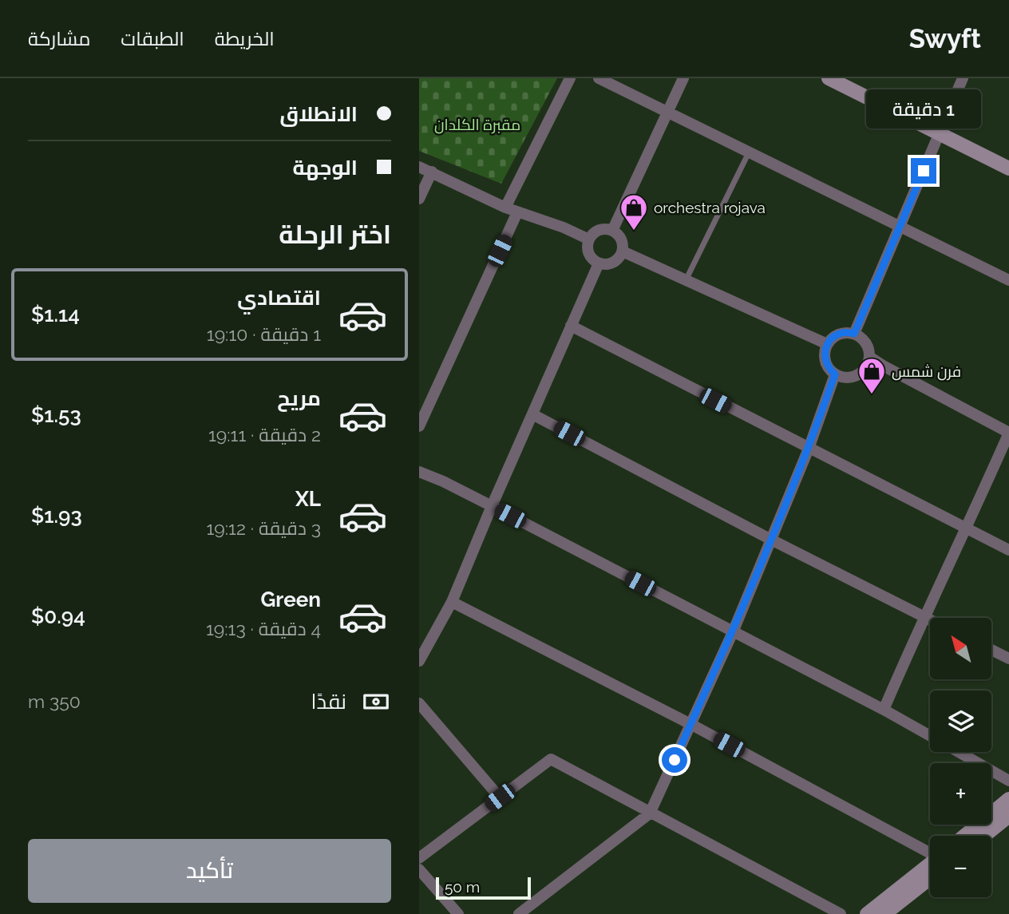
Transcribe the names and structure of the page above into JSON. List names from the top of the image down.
{
  "parks": ["مقبرة الكلدان"],
  "places": {
    "shop": ["orchestra rojava", "فرن شمس"]
  },
  "scale_bar": "50 m",
  "north": "top left",
  "page": {
    "header": "Swyft",
    "nav": ["الخريطة", "الطبقات", "مشاركة"],
    "banner": ["الانطلاق", "الوجهة"],
    "bubble": "1 دقيقة",
    "heading": "اختر الرحلة",
    "list": [
      {
        "name": "اقتصادي",
        "note": "1 دقيقة · 19:10",
        "value": "$1.14"
      },
      {
        "name": "مريح",
        "note": "2 دقيقة · 19:11",
        "value": "$1.53"
      },
      {
        "name": "XL",
        "note": "3 دقيقة · 19:12",
        "value": "$1.93"
      },
      {
        "name": "Green",
        "note": "4 دقيقة · 19:13",
        "value": "$0.94"
      }
    ],
    "map_buttons": ["+", "−"],
    "pay": ["نقدًا", "350 m"],
    "buttons": "تأكيد",
    "scale": "50 m"
  }
}
